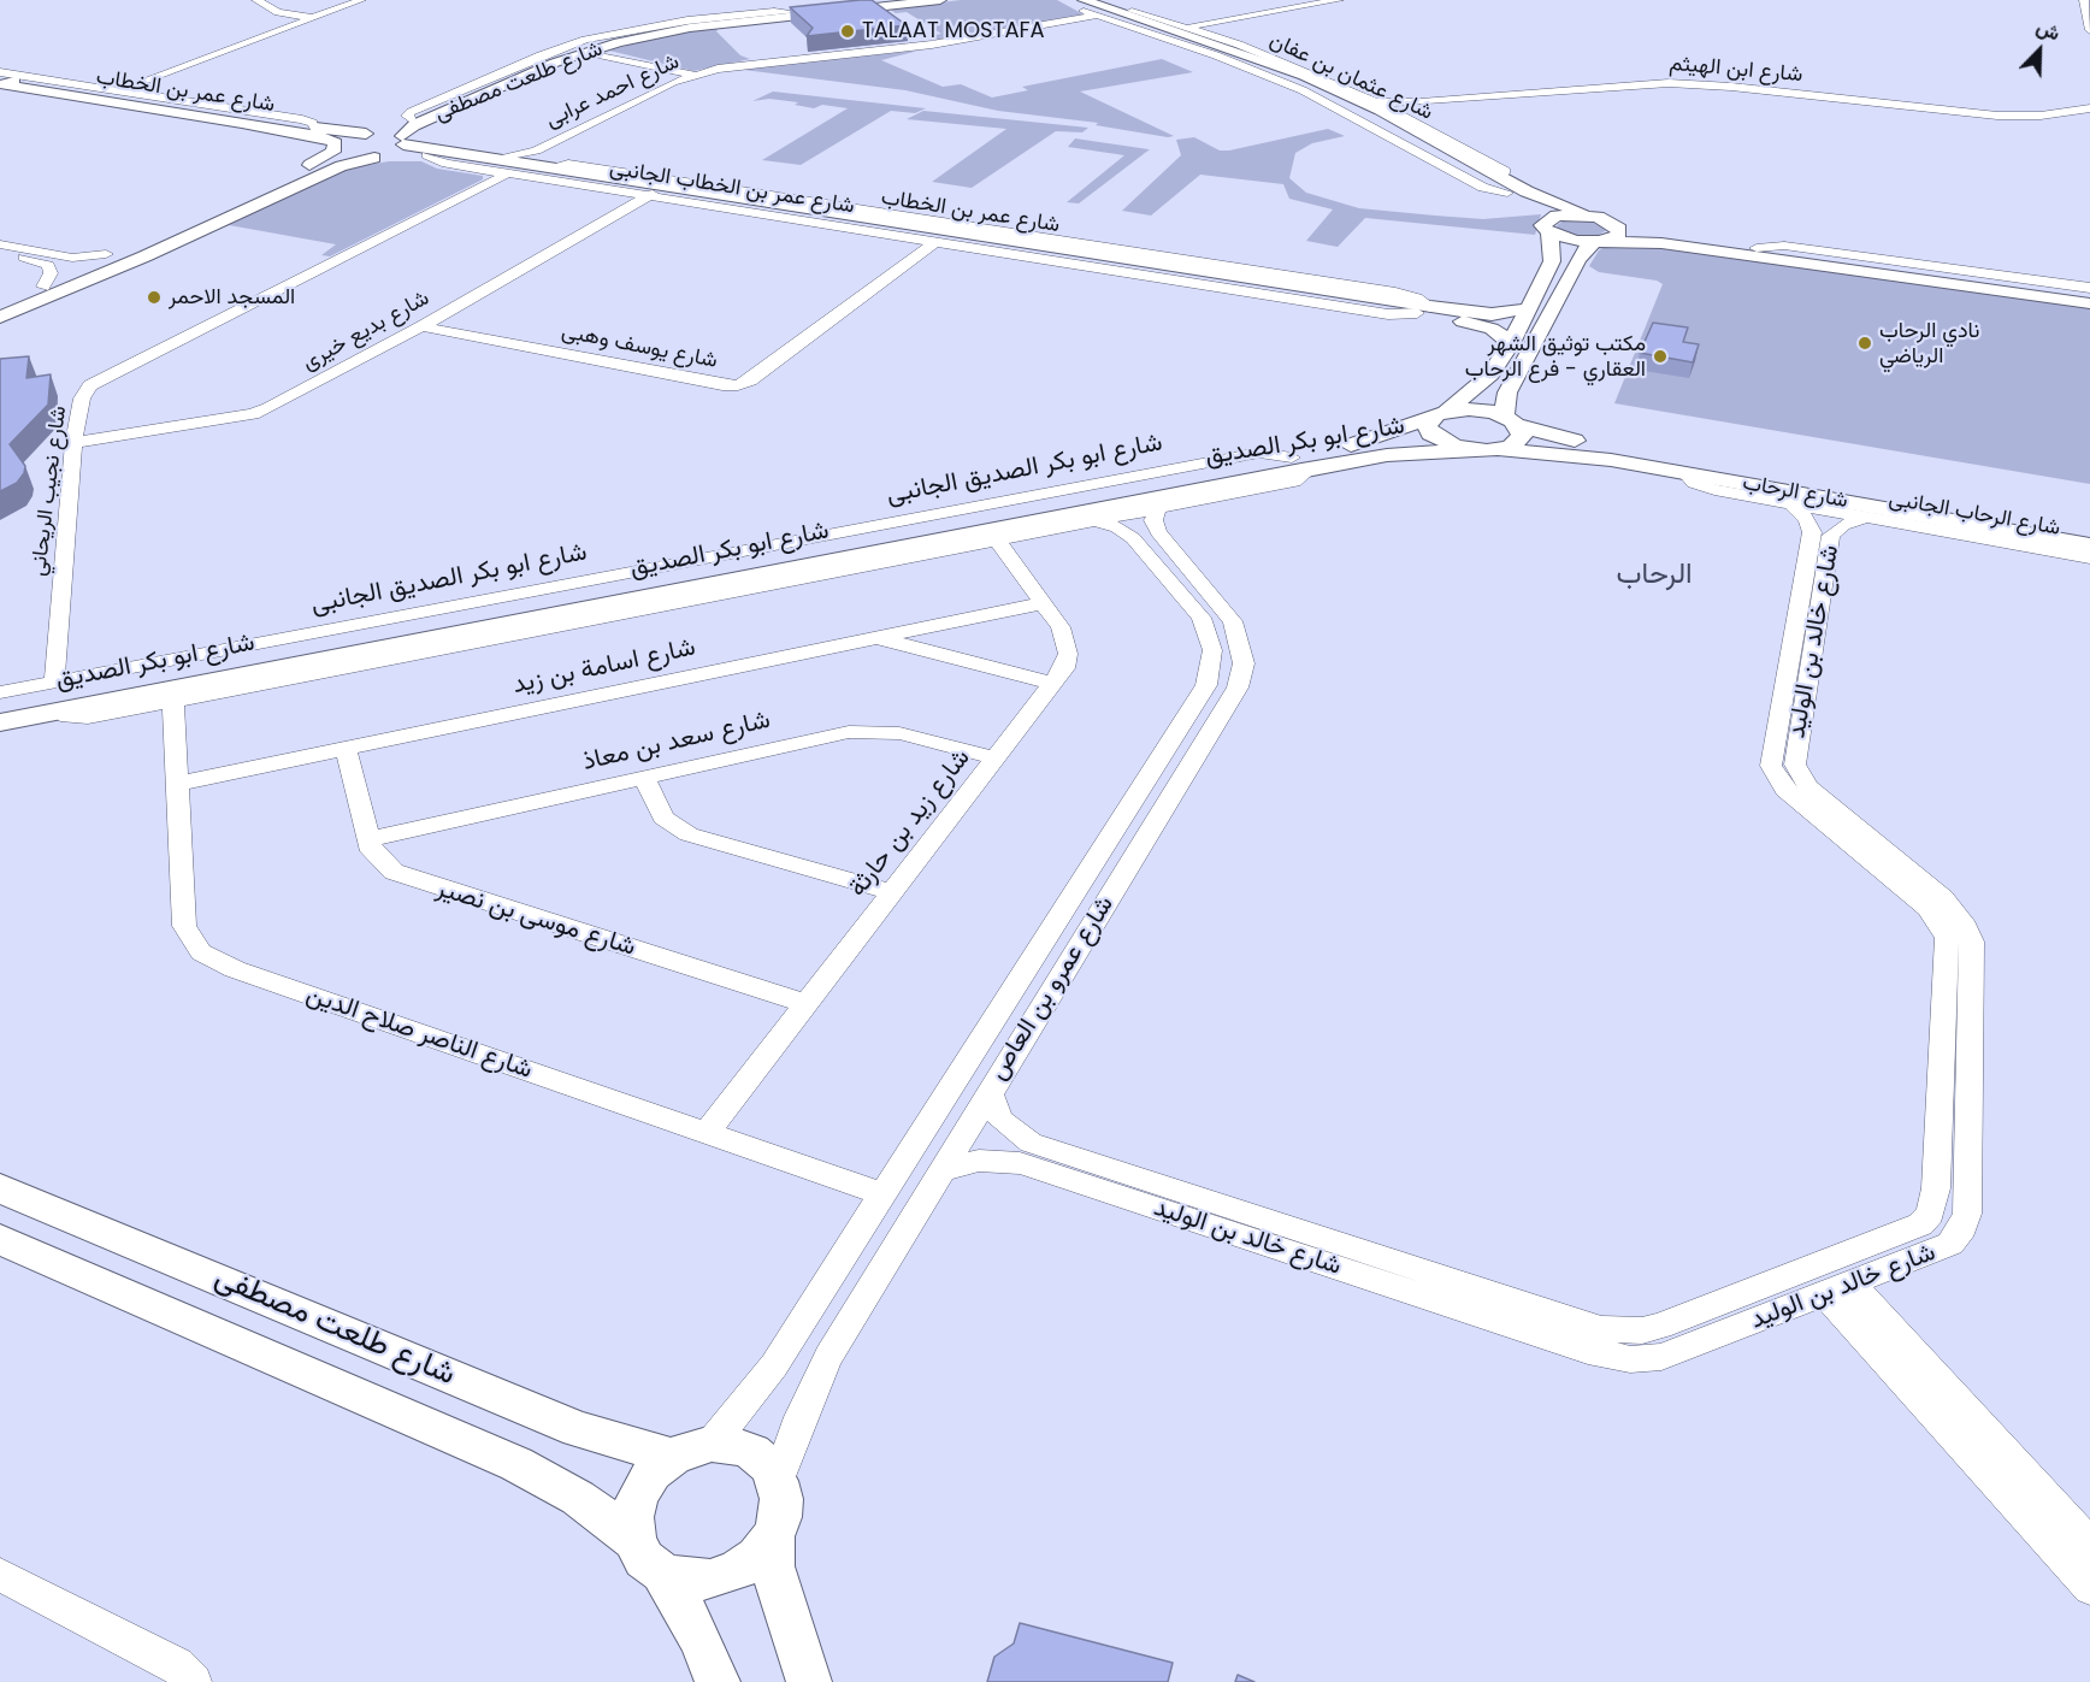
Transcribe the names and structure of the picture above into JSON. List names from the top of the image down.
{
  "streets": {
    "street": [
      "شارع ابن الهيثم",
      "شارع عثمان بن عفان",
      "شارع طلعت مصطفى",
      "شارع عمر بن الخطاب",
      "شارع احمد عرابى",
      "شارع عمر بن الخطاب الجانبى",
      "شارع بديع خيرى",
      "شارع يوسف وهبى",
      "شارع ابو بكر الصديق",
      "شارع ابو بكر الصديق الجانبى",
      "شارع نجيب الريحاني",
      "شارع الرحاب",
      "شارع الرحاب الجانبى",
      "شارع خالد بن الوليد",
      "شارع اسامة بن زيد",
      "شارع سعد بن معاذ",
      "شارع زيد بن حارثة",
      "شارع موسى بن نصير",
      "شارع عمرو بن العاص",
      "شارع الناصر صلاح الدين"
    ]
  },
  "crossings": [
    ["شارع ابن الهيثم", "شارع عثمان بن عفان"],
    ["شارع طلعت مصطفى", "شارع عمر بن الخطاب"],
    ["شارع طلعت مصطفى", "شارع عمرو بن العاص"],
    ["شارع عمر بن الخطاب", "شارع احمد عرابى"],
    ["شارع عمر بن الخطاب", "شارع عمر بن الخطاب الجانبى"],
    ["شارع عمر بن الخطاب", "شارع بديع خيرى"],
    ["شارع عمر بن الخطاب الجانبى", "شارع بديع خيرى"],
    ["شارع عمر بن الخطاب الجانبى", "شارع يوسف وهبى"],
    ["شارع عمر بن الخطاب الجانبى", "شارع نجيب الريحاني"],
    ["شارع بديع خيرى", "شارع يوسف وهبى"],
    ["شارع بديع خيرى", "شارع نجيب الريحاني"],
    ["شارع ابو بكر الصديق", "شارع ابو بكر الصديق الجانبى"],
    ["شارع ابو بكر الصديق", "شارع الرحاب"],
    ["شارع ابو بكر الصديق الجانبى", "شارع نجيب الريحاني"],
    ["شارع الرحاب", "شارع الرحاب الجانبى"],
    ["شارع الرحاب الجانبى", "شارع خالد بن الوليد"],
    ["شارع خالد بن الوليد", "شارع عمرو بن العاص"],
    ["شارع اسامة بن زيد", "شارع زيد بن حارثة"],
    ["شارع اسامة بن زيد", "شارع موسى بن نصير"],
    ["شارع اسامة بن زيد", "شارع الناصر صلاح الدين"],
    ["شارع سعد بن معاذ", "شارع زيد بن حارثة"],
    ["شارع سعد بن معاذ", "شارع موسى بن نصير"],
    ["شارع زيد بن حارثة", "شارع موسى بن نصير"],
    ["شارع زيد بن حارثة", "شارع الناصر صلاح الدين"],
    ["شارع عمرو بن العاص", "شارع الناصر صلاح الدين"]
  ],
  "districts": ["الرحاب"],
  "places": [
    "TALAAT MOSTAFA",
    "المسجد الاحمر",
    "نادي الرحاب الرياضي",
    "مكتب توثيق الشهر العقاري - فرع الرحاب"
  ],
  "north": "top right"
}
